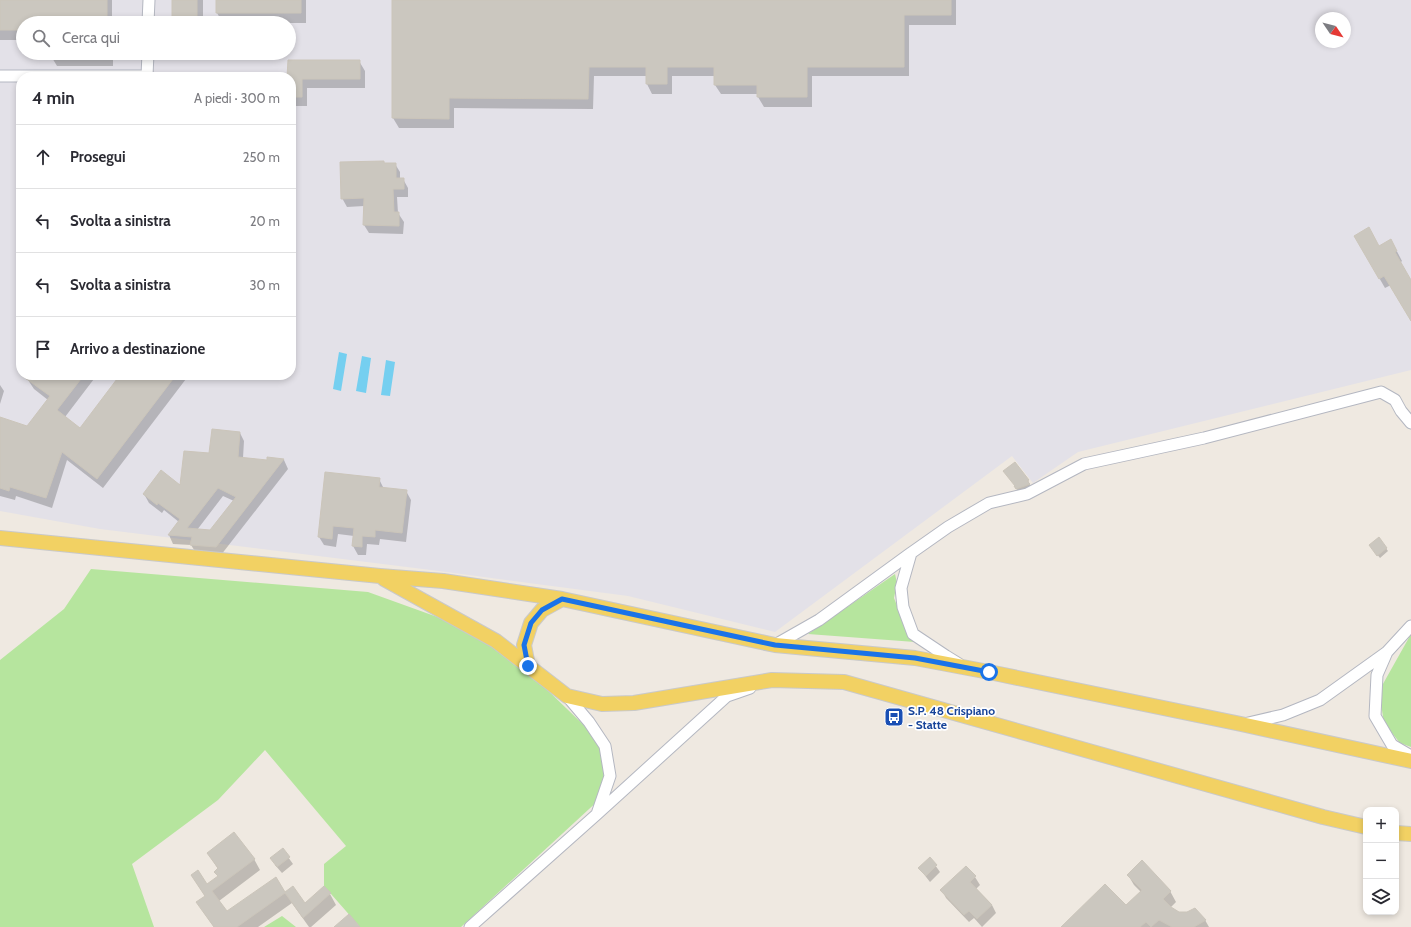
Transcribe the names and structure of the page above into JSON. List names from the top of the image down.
{
  "places": {
    "bus stop": ["S.P. 48 Crispiano - Statte"]
  },
  "north": "bottom right",
  "page": {
    "search": "Cerca qui",
    "heading": ["4 min", "A piedi · 300 m"],
    "list": [
      ["Prosegui", "250 m"],
      ["Svolta a sinistra", "20 m"],
      ["Svolta a sinistra", "30 m"],
      "Arrivo a destinazione"
    ],
    "map_buttons": ["+", "−"]
  }
}
